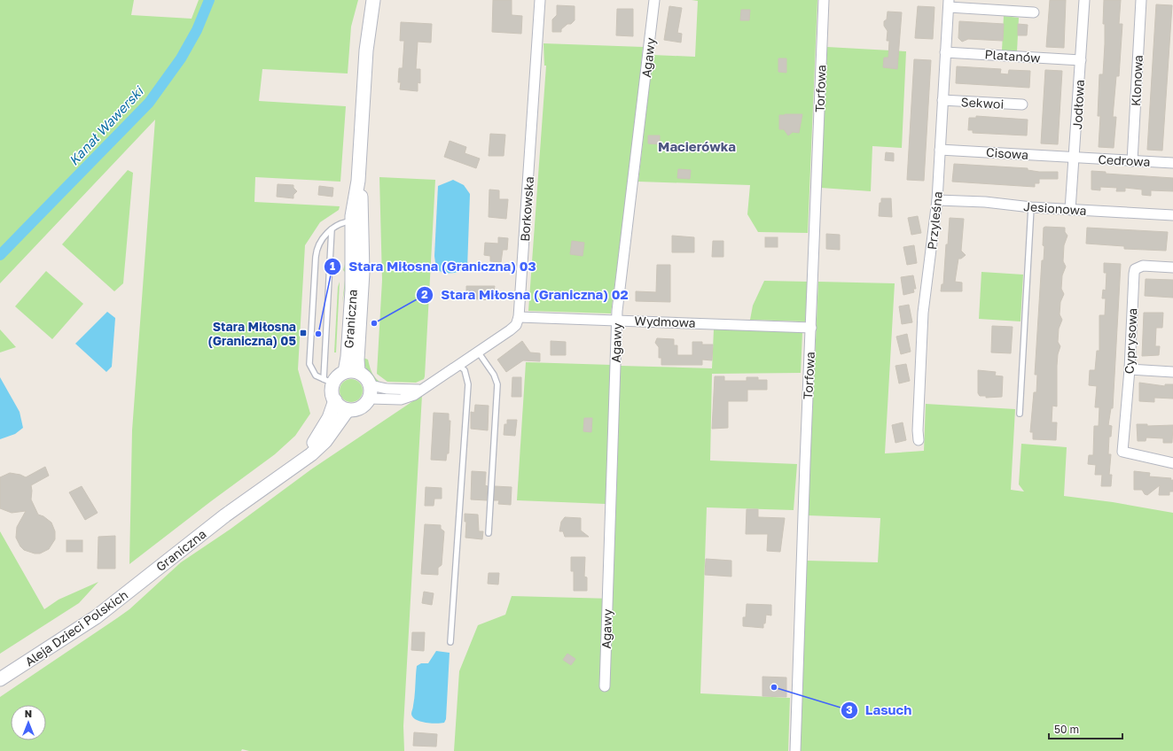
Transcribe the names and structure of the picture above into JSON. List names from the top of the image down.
{
  "streets": {
    "street": [
      "Platanów",
      "Agawy",
      "Klonowa",
      "Torfowa",
      "Sekwoi",
      "Jodłowa",
      "Cisowa",
      "Cedrowa",
      "Jesionowa",
      "Borkowska",
      "Przyleśna",
      "Graniczna",
      "Wydmowa",
      "Cyprysowa",
      "Aleja Dzieci Polskich"
    ]
  },
  "crossings": [
    ["Platanów", "Jodłowa"],
    ["Platanów", "Przyleśna"],
    ["Agawy", "Wydmowa"],
    ["Klonowa", "Cedrowa"],
    ["Torfowa", "Wydmowa"],
    ["Sekwoi", "Przyleśna"],
    ["Jodłowa", "Cisowa"],
    ["Jodłowa", "Cedrowa"],
    ["Jodłowa", "Jesionowa"],
    ["Cisowa", "Cedrowa"],
    ["Cisowa", "Przyleśna"],
    ["Jesionowa", "Przyleśna"],
    ["Borkowska", "Wydmowa"],
    ["Graniczna", "Aleja Dzieci Polskich"]
  ],
  "districts": ["Macierówka"],
  "water": ["Kanał Wawerski"],
  "places": {
    "other": ["Stara Miłosna (Graniczna) 02", "Stara Miłosna (Graniczna) 03", "Lasuch"],
    "transit": ["Stara Miłosna (Graniczna) 05"]
  },
  "scale_bar": "50 m",
  "north": "top"
}
